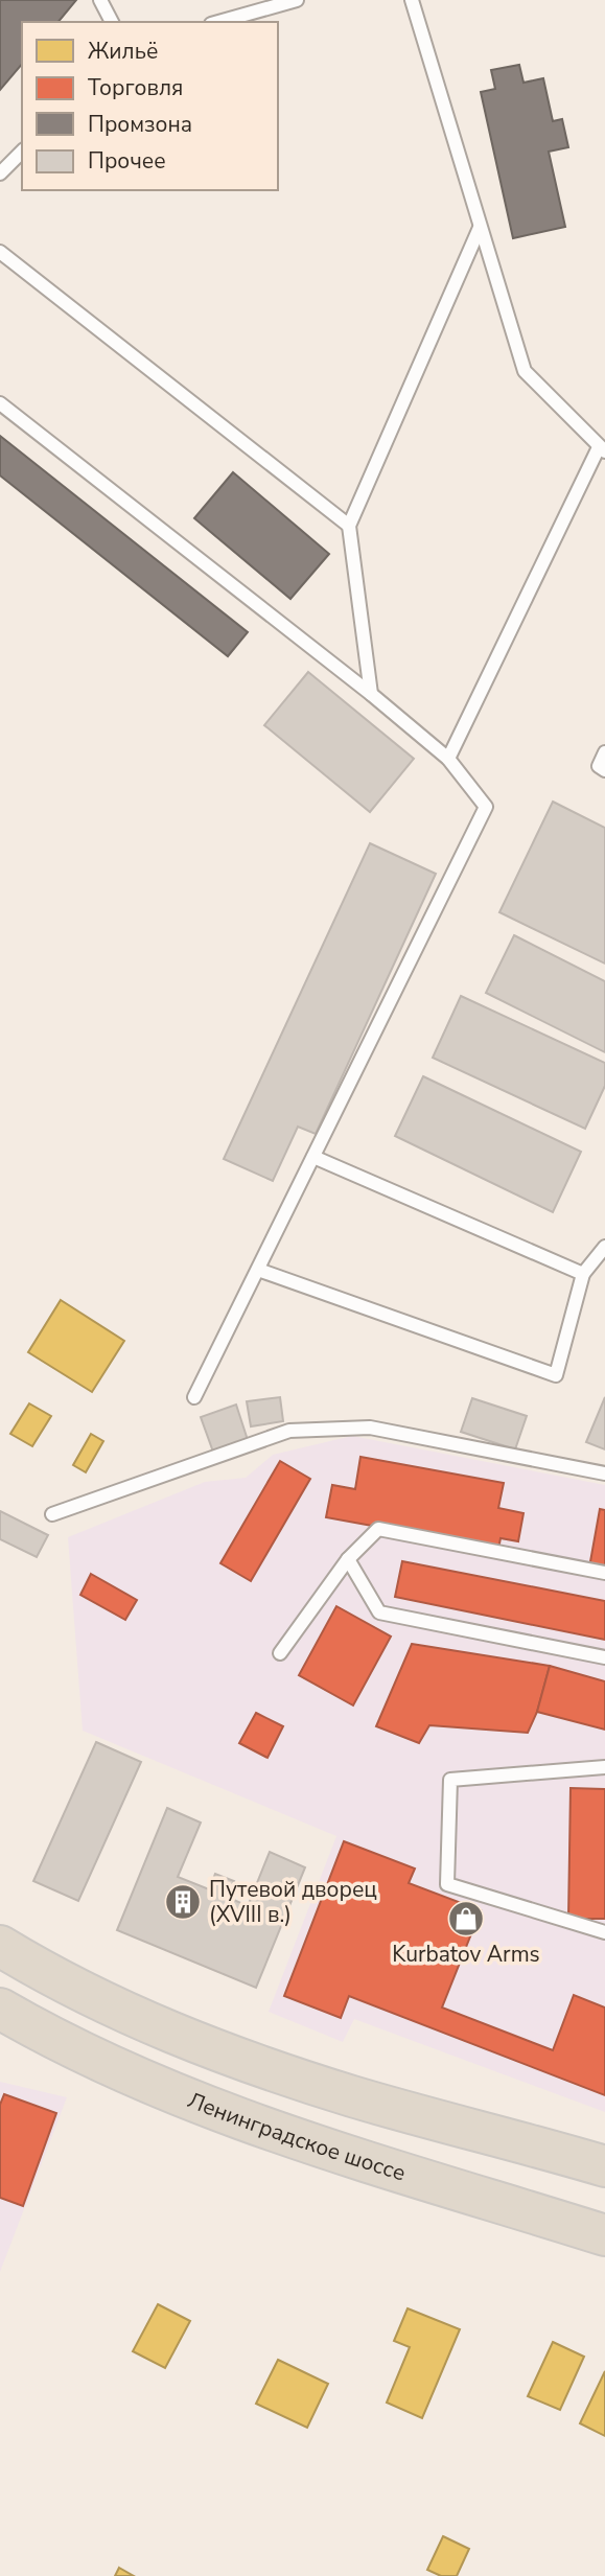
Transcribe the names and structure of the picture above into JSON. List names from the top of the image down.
{
  "streets": {
    "highway": ["Ленинградское шоссе"]
  },
  "places": {
    "building": ["Путевой дворец (XVIII в.)"],
    "shop": ["Kurbatov Arms"]
  },
  "legend": [
    "Жильё",
    "Торговля",
    "Промзона",
    "Прочее"
  ]
}
